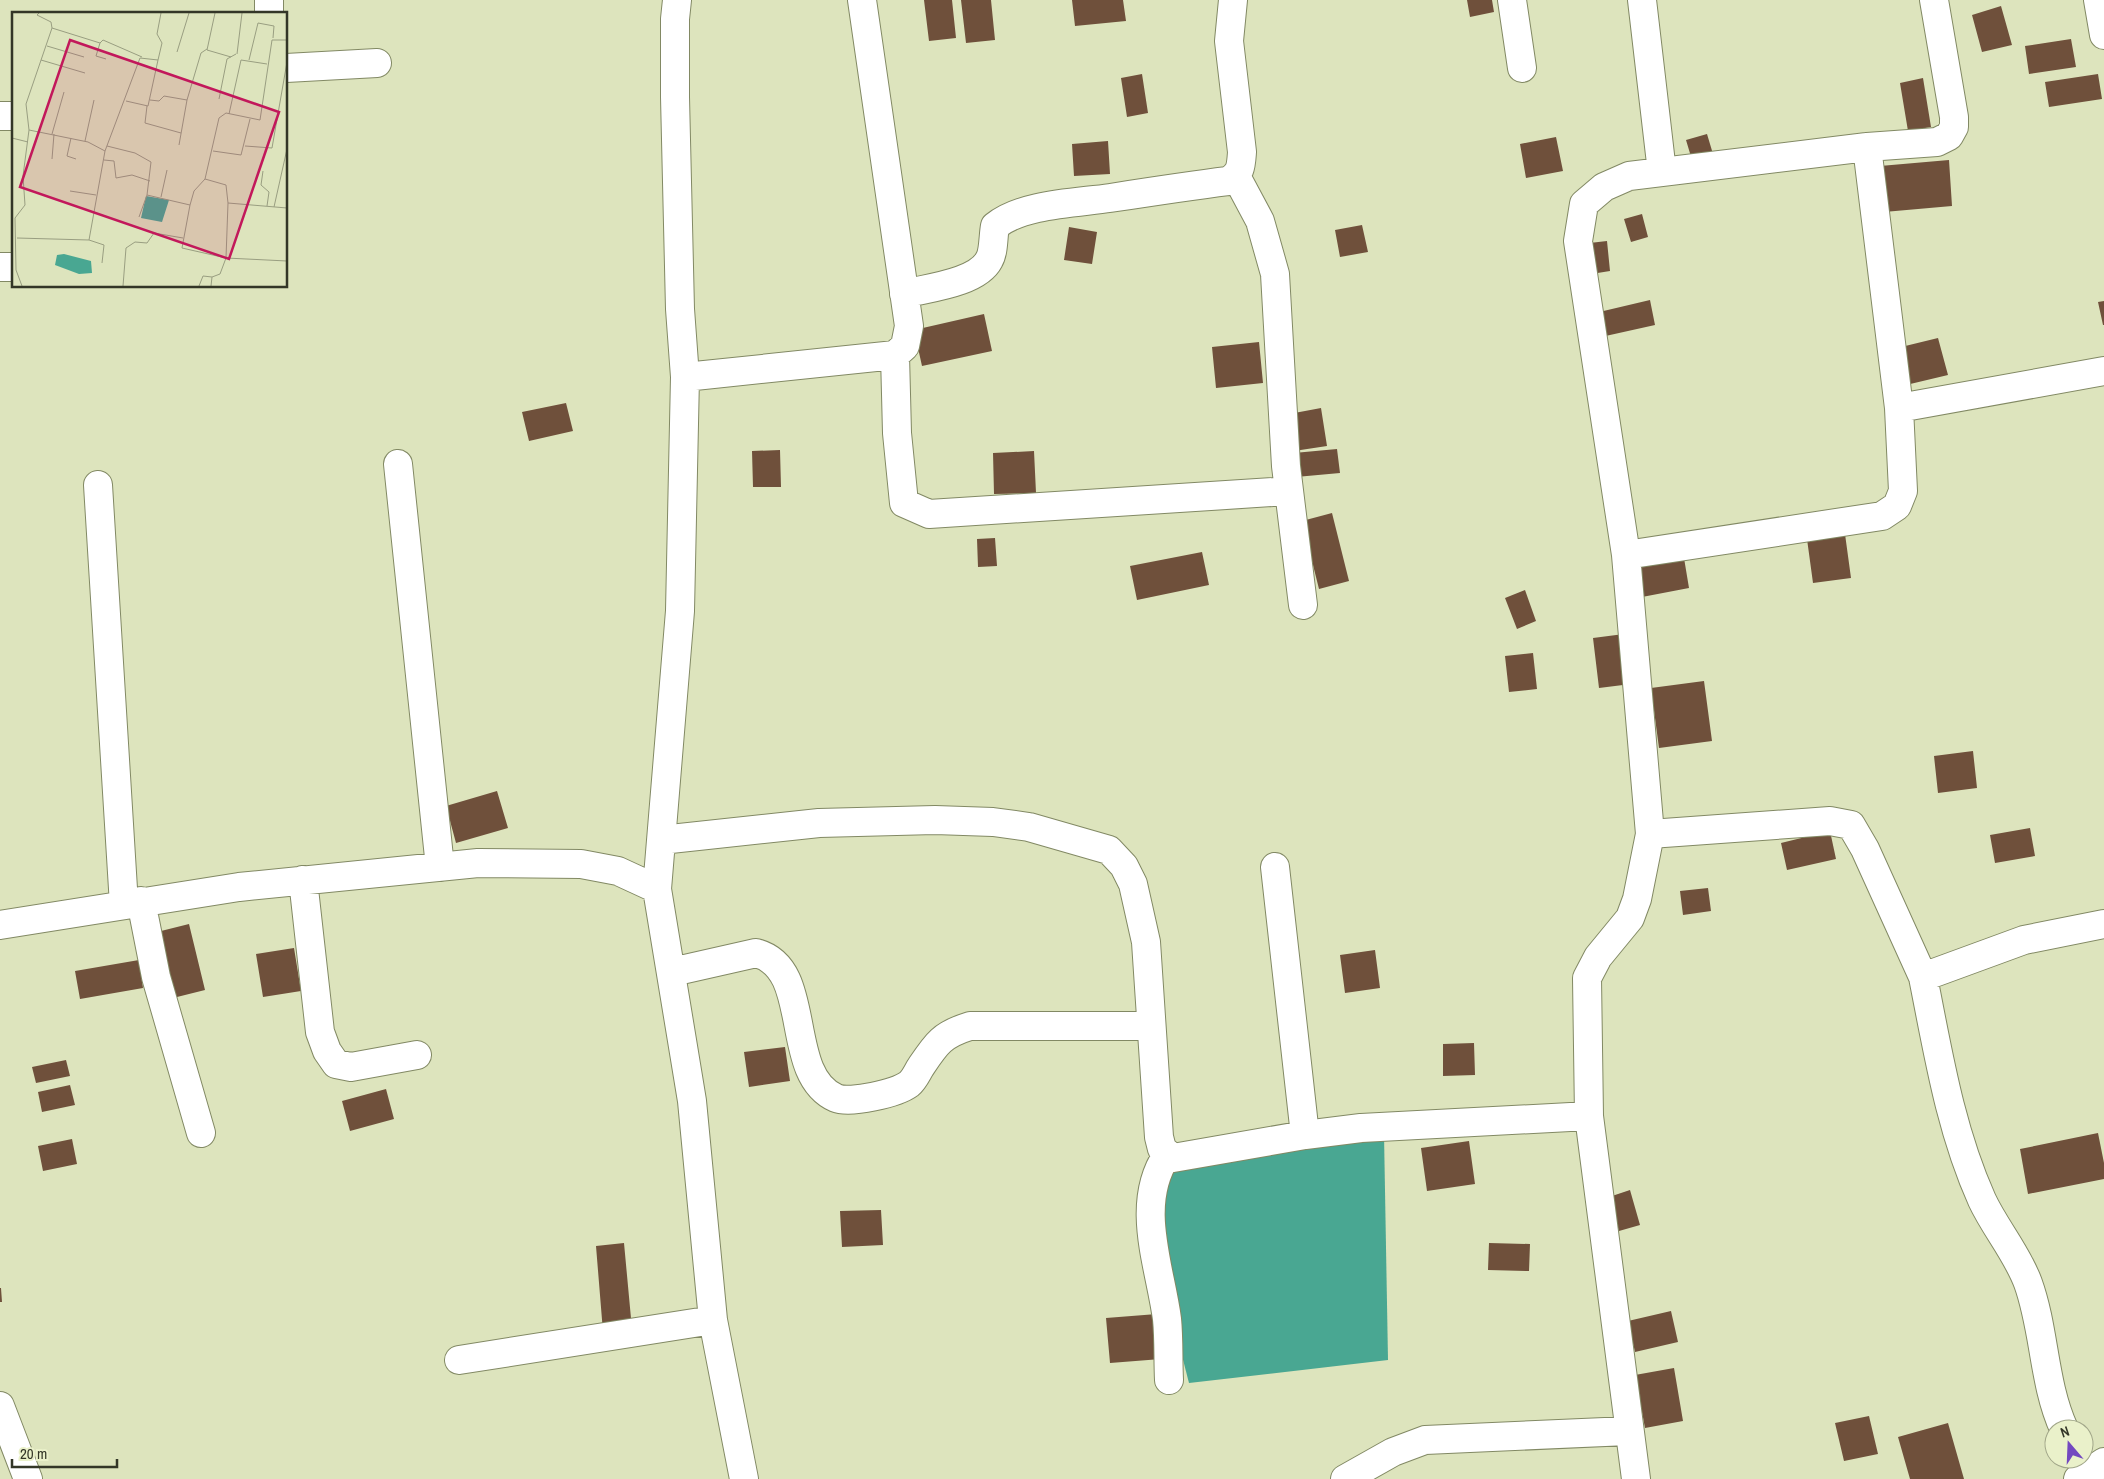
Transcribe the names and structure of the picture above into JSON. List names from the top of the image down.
{
  "scale_bar": "20 m",
  "north": "top"
}
